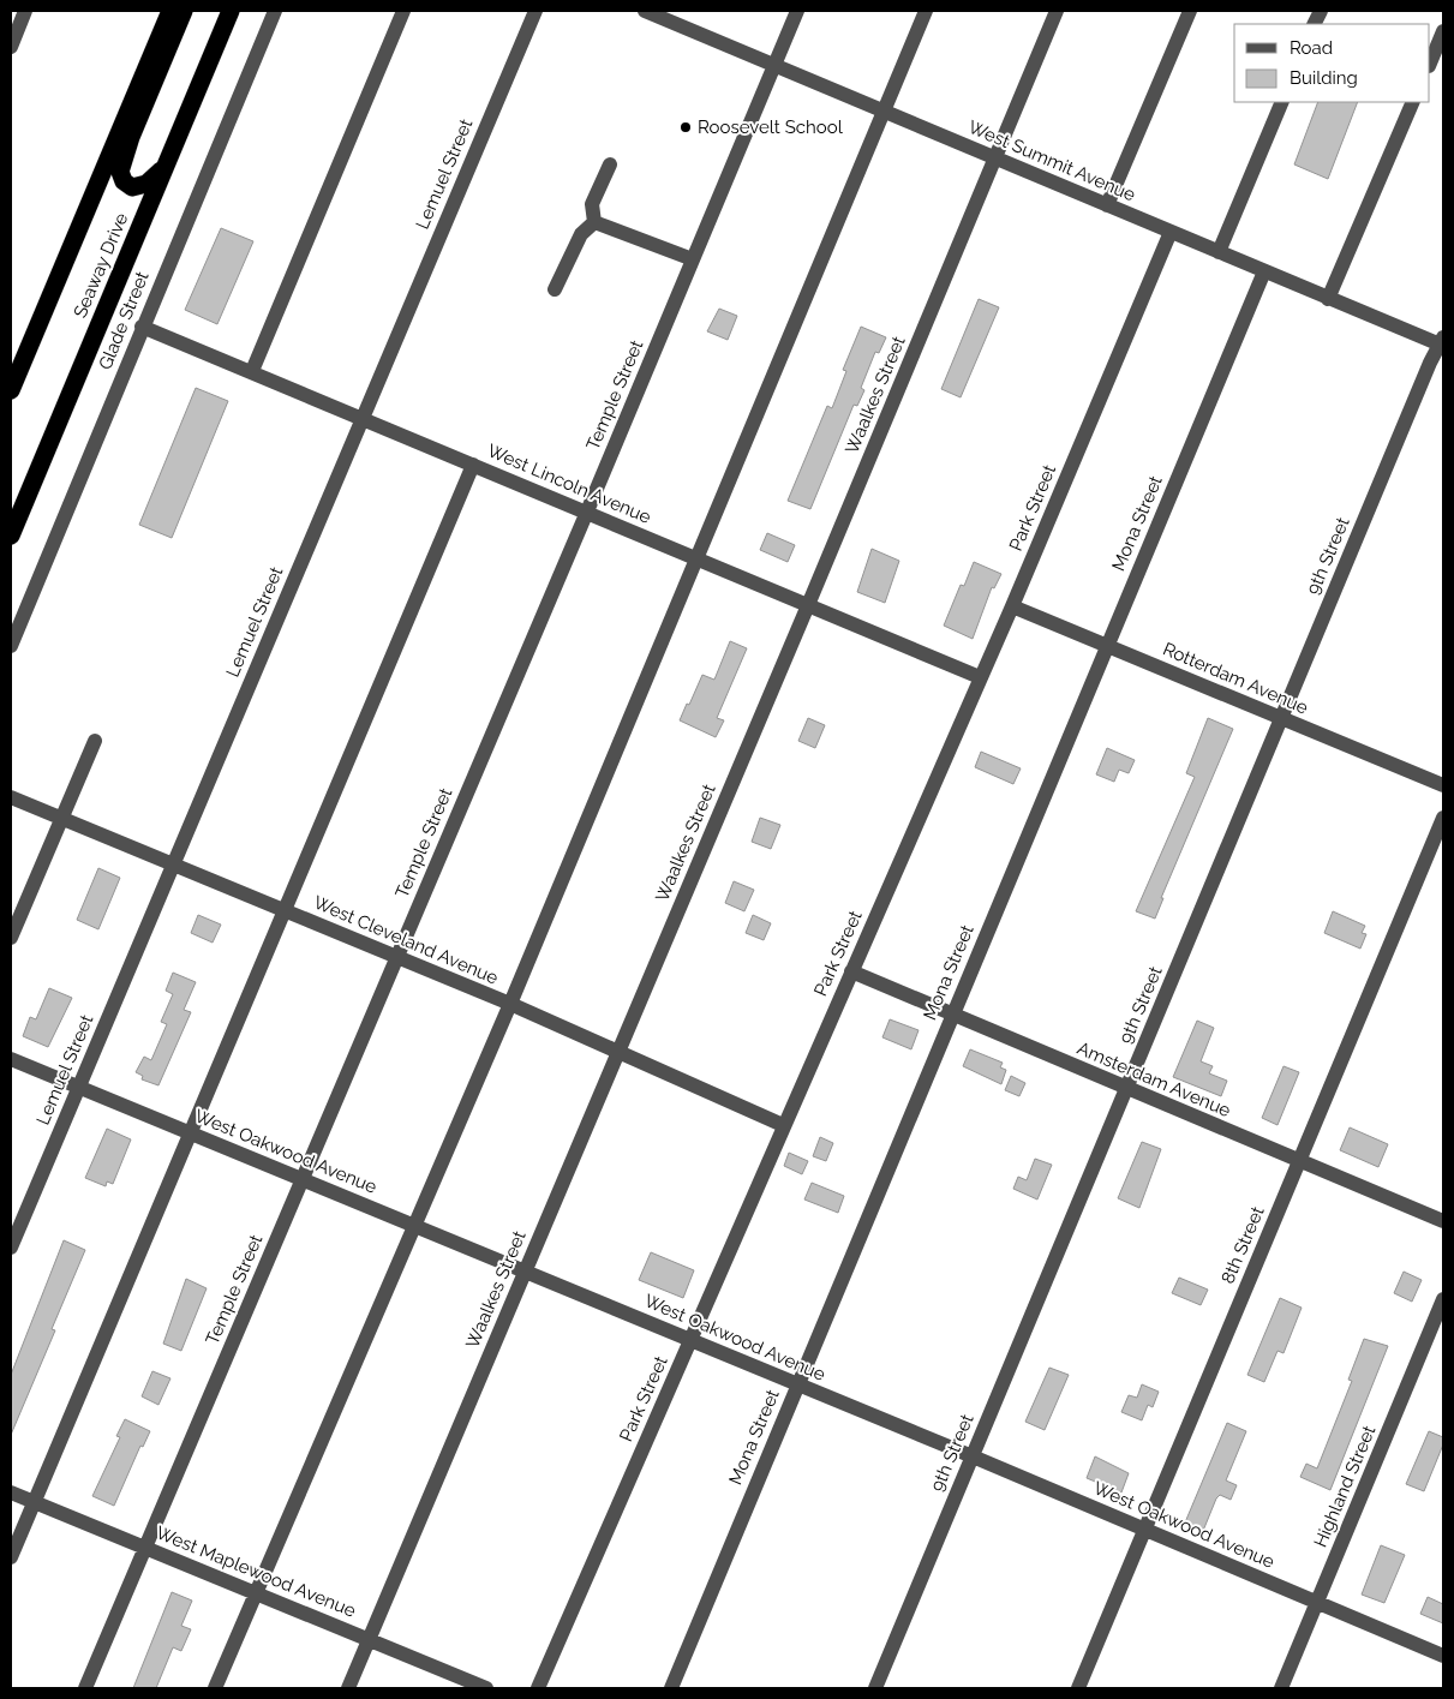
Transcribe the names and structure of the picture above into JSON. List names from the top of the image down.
{
  "streets": {
    "highway": ["Seaway Drive"],
    "street": [
      "West Summit Avenue",
      "Lemuel Street",
      "Glade Street",
      "Temple Street",
      "Waalkes Street",
      "West Lincoln Avenue",
      "Park Street",
      "Mona Street",
      "9th Street",
      "Rotterdam Avenue",
      "West Cleveland Avenue",
      "Amsterdam Avenue",
      "West Oakwood Avenue",
      "8th Street",
      "Highland Street",
      "West Maplewood Avenue"
    ]
  },
  "crossings": [
    ["West Summit Avenue", "Temple Street"],
    ["West Summit Avenue", "Waalkes Street"],
    ["West Summit Avenue", "Park Street"],
    ["West Summit Avenue", "Mona Street"],
    ["West Summit Avenue", "9th Street"],
    ["Lemuel Street", "West Lincoln Avenue"],
    ["Lemuel Street", "West Cleveland Avenue"],
    ["Lemuel Street", "West Oakwood Avenue"],
    ["Glade Street", "West Lincoln Avenue"],
    ["Temple Street", "West Lincoln Avenue"],
    ["Temple Street", "West Cleveland Avenue"],
    ["Temple Street", "West Oakwood Avenue"],
    ["Temple Street", "West Maplewood Avenue"],
    ["Waalkes Street", "West Lincoln Avenue"],
    ["Waalkes Street", "West Cleveland Avenue"],
    ["Waalkes Street", "West Oakwood Avenue"],
    ["Waalkes Street", "West Maplewood Avenue"],
    ["West Lincoln Avenue", "Park Street"],
    ["Park Street", "Rotterdam Avenue"],
    ["Park Street", "West Cleveland Avenue"],
    ["Park Street", "Amsterdam Avenue"],
    ["Park Street", "West Oakwood Avenue"],
    ["Mona Street", "Rotterdam Avenue"],
    ["Mona Street", "Amsterdam Avenue"],
    ["Mona Street", "West Oakwood Avenue"],
    ["9th Street", "Rotterdam Avenue"],
    ["9th Street", "Amsterdam Avenue"],
    ["9th Street", "West Oakwood Avenue"],
    ["Amsterdam Avenue", "8th Street"],
    ["West Oakwood Avenue", "8th Street"],
    ["West Oakwood Avenue", "Highland Street"]
  ],
  "places": ["Roosevelt School"],
  "legend": ["Road", "Building"]
}
